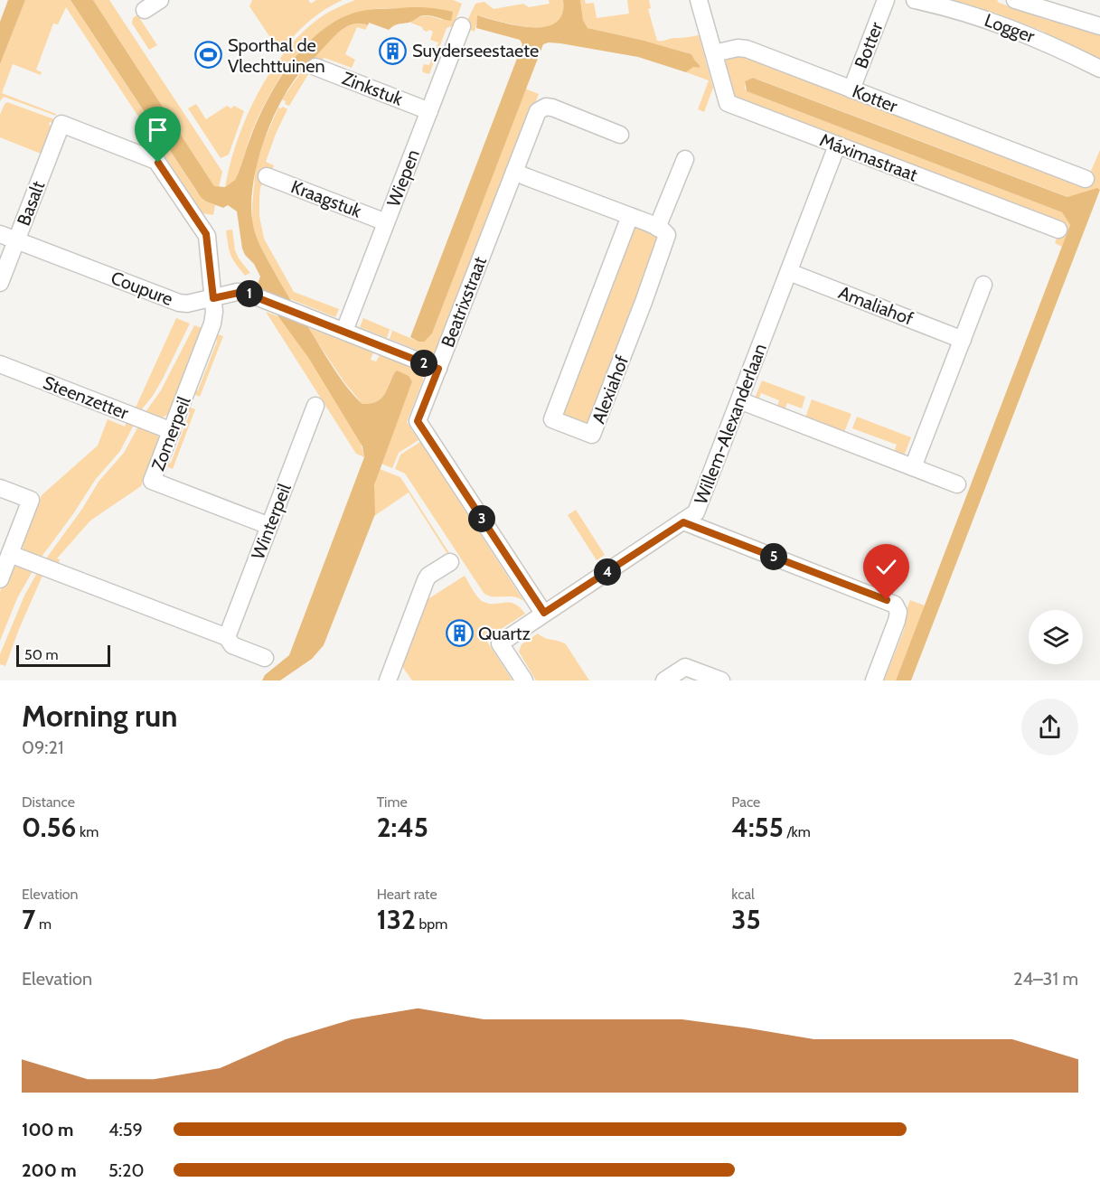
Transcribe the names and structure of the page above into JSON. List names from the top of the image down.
{
  "streets": {
    "street": [
      "Logger",
      "Botter",
      "Zinkstuk",
      "Kotter",
      "Máximastraat",
      "Wiepen",
      "Kraagstuk",
      "Basalt",
      "Coupure",
      "Beatrixstraat",
      "Amaliahof",
      "Alexiahof",
      "Steenzetter",
      "Willem-Alexanderlaan",
      "Zomerpeil",
      "Winterpeil"
    ]
  },
  "crossings": [
    ["Botter", "Kotter"],
    ["Zinkstuk", "Wiepen"],
    ["Kotter", "Máximastraat"],
    ["Máximastraat", "Willem-Alexanderlaan"],
    ["Wiepen", "Kraagstuk"],
    ["Wiepen", "Coupure"],
    ["Basalt", "Coupure"],
    ["Basalt", "Zomerpeil"],
    ["Coupure", "Beatrixstraat"],
    ["Coupure", "Zomerpeil"],
    ["Beatrixstraat", "Willem-Alexanderlaan"],
    ["Amaliahof", "Willem-Alexanderlaan"],
    ["Steenzetter", "Zomerpeil"],
    ["Zomerpeil", "Winterpeil"]
  ],
  "places": {
    "building": ["Suyderseestaete", "Quartz"],
    "sports": ["Sporthal de Vlechttuinen"]
  },
  "scale_bar": "50 m",
  "page": {
    "pins": [
      "1",
      "2",
      "3",
      "5",
      "4"
    ],
    "scale": "50 m",
    "heading": ["Morning run", "09:21"],
    "stats": [
      ["Distance", "0.56 km"],
      ["Time", "2:45"],
      ["Pace", "4:55 /km"],
      ["Elevation", "7 m"],
      ["Heart rate", "132 bpm"],
      ["kcal", "35"]
    ],
    "chart": ["Elevation", "24–31 m"],
    "list": [
      {
        "name": "100 m",
        "note": "4:59"
      },
      {
        "name": "200 m",
        "note": "5:20"
      }
    ]
  }
}
